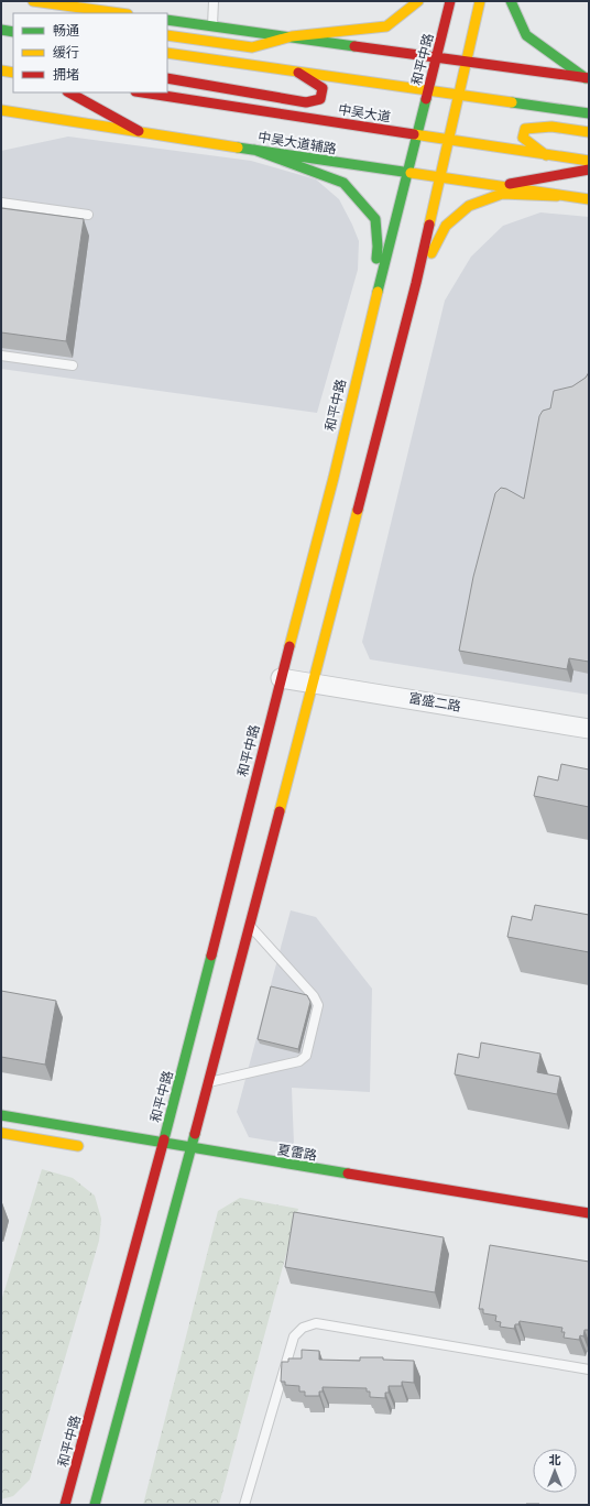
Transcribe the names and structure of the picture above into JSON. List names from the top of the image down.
{
  "streets": {
    "main road": [
      "和平中路",
      "中吴大道",
      "中吴大道辅路",
      "夏雷路"
    ],
    "street": ["富盛二路"]
  },
  "crossings": [
    ["和平中路", "中吴大道"],
    ["和平中路", "中吴大道辅路"],
    ["和平中路", "富盛二路"],
    ["和平中路", "夏雷路"]
  ],
  "legend": ["畅通", "缓行", "拥堵"],
  "north": "top"
}
